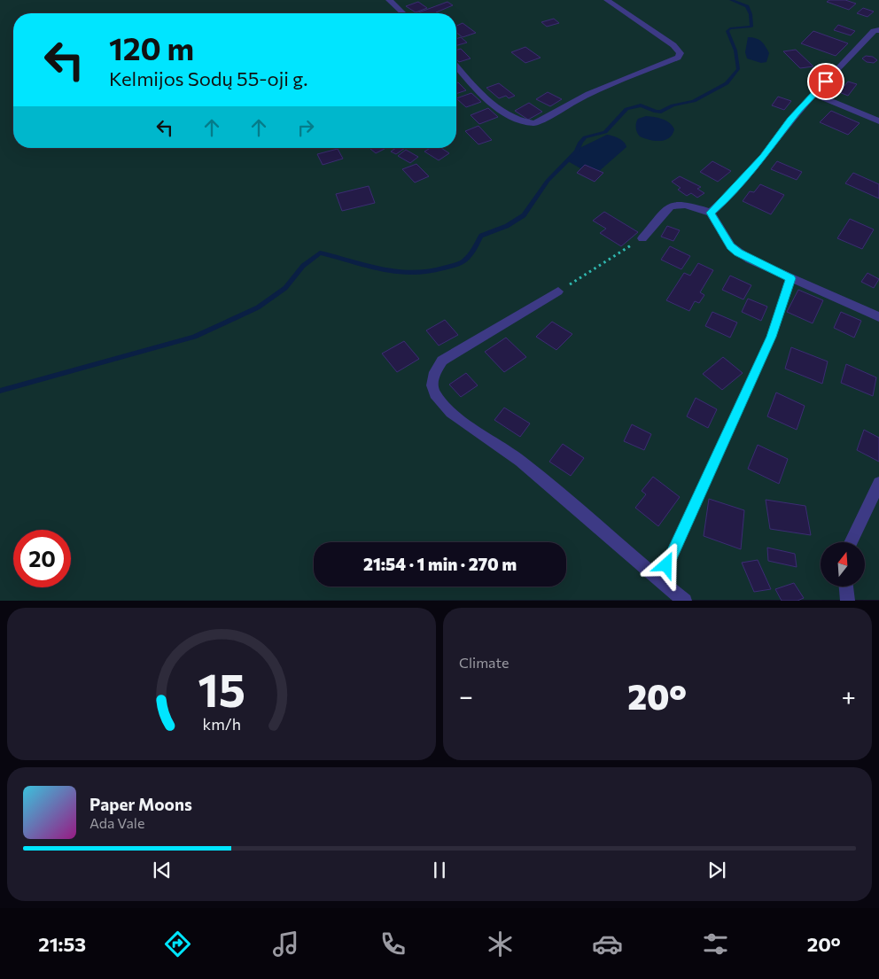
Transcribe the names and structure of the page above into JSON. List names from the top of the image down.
{
  "north": "top",
  "page": {
    "turn": ["120 m", "Kelmijos Sodų 55-oji g."],
    "limit": "20",
    "trip": "21:54 · 1 min · 270 m",
    "tile": "Climate",
    "heat": ["−", "20°", "+"],
    "song": ["Paper Moons", "Ada Vale"],
    "tabs": ["21:53", "20°"],
    "gauge": ["15", "km/h"]
  }
}
